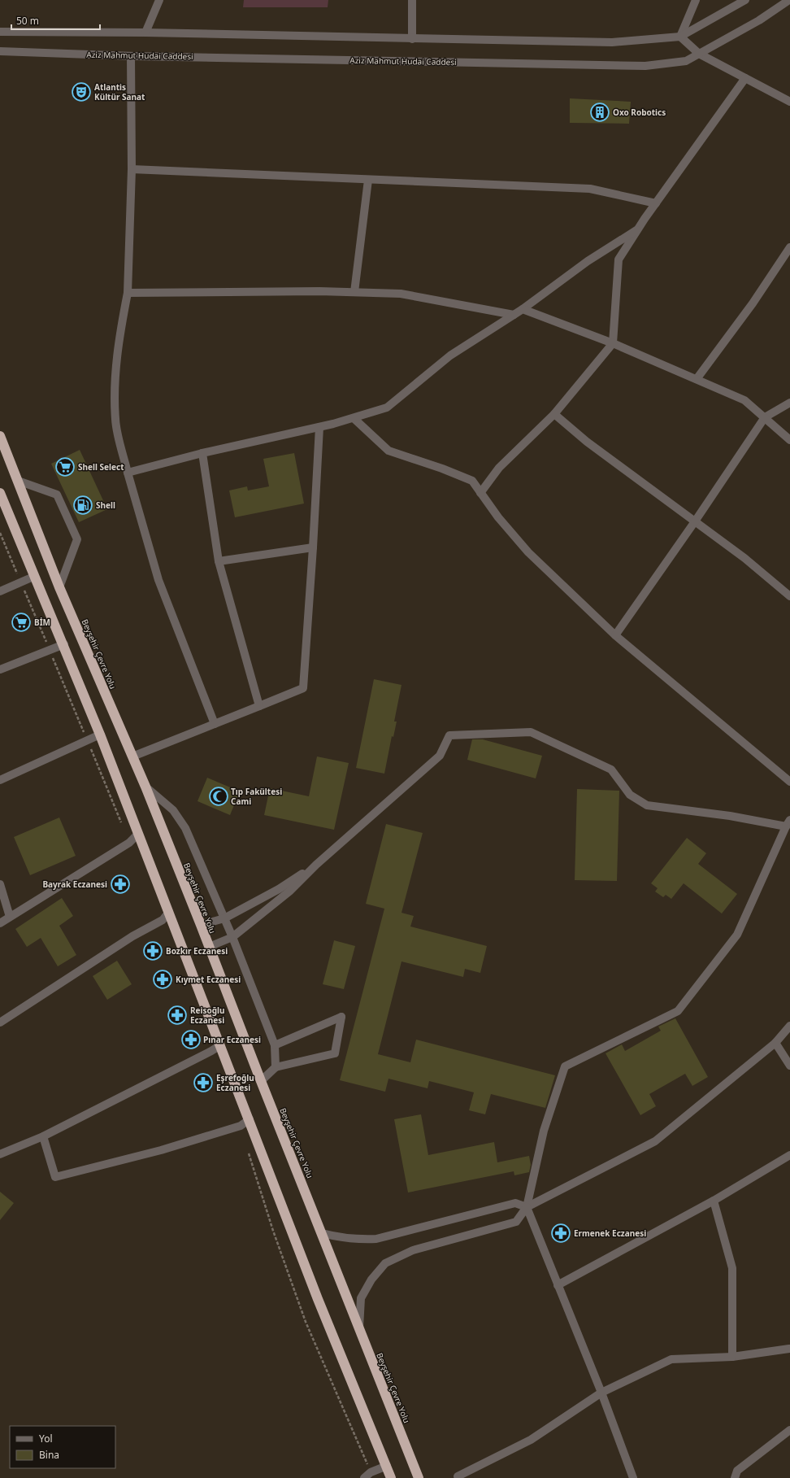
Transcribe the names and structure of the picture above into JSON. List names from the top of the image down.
{
  "streets": {
    "highway": ["Beyşehir Çevre Yolu"],
    "street": ["Aziz Mahmut Hudai Caddesi"]
  },
  "places": {
    "theatre": ["Atlantis Kültür Sanat"],
    "building": ["Oxo Robotics"],
    "supermarket": ["Shell Select", "BİM"],
    "fuel station": ["Shell"],
    "mosque": ["Tıp Fakültesi Cami"],
    "pharmacy": [
      "Bayrak Eczanesi",
      "Bozkır Eczanesi",
      "Kıymet Eczanesi",
      "Reisoğlu Eczanesi",
      "Pınar Eczanesi",
      "Eşrefoğlu Eczanesi",
      "Ermenek Eczanesi"
    ]
  },
  "legend": ["Yol", "Bina"],
  "scale_bar": "50 m"
}
